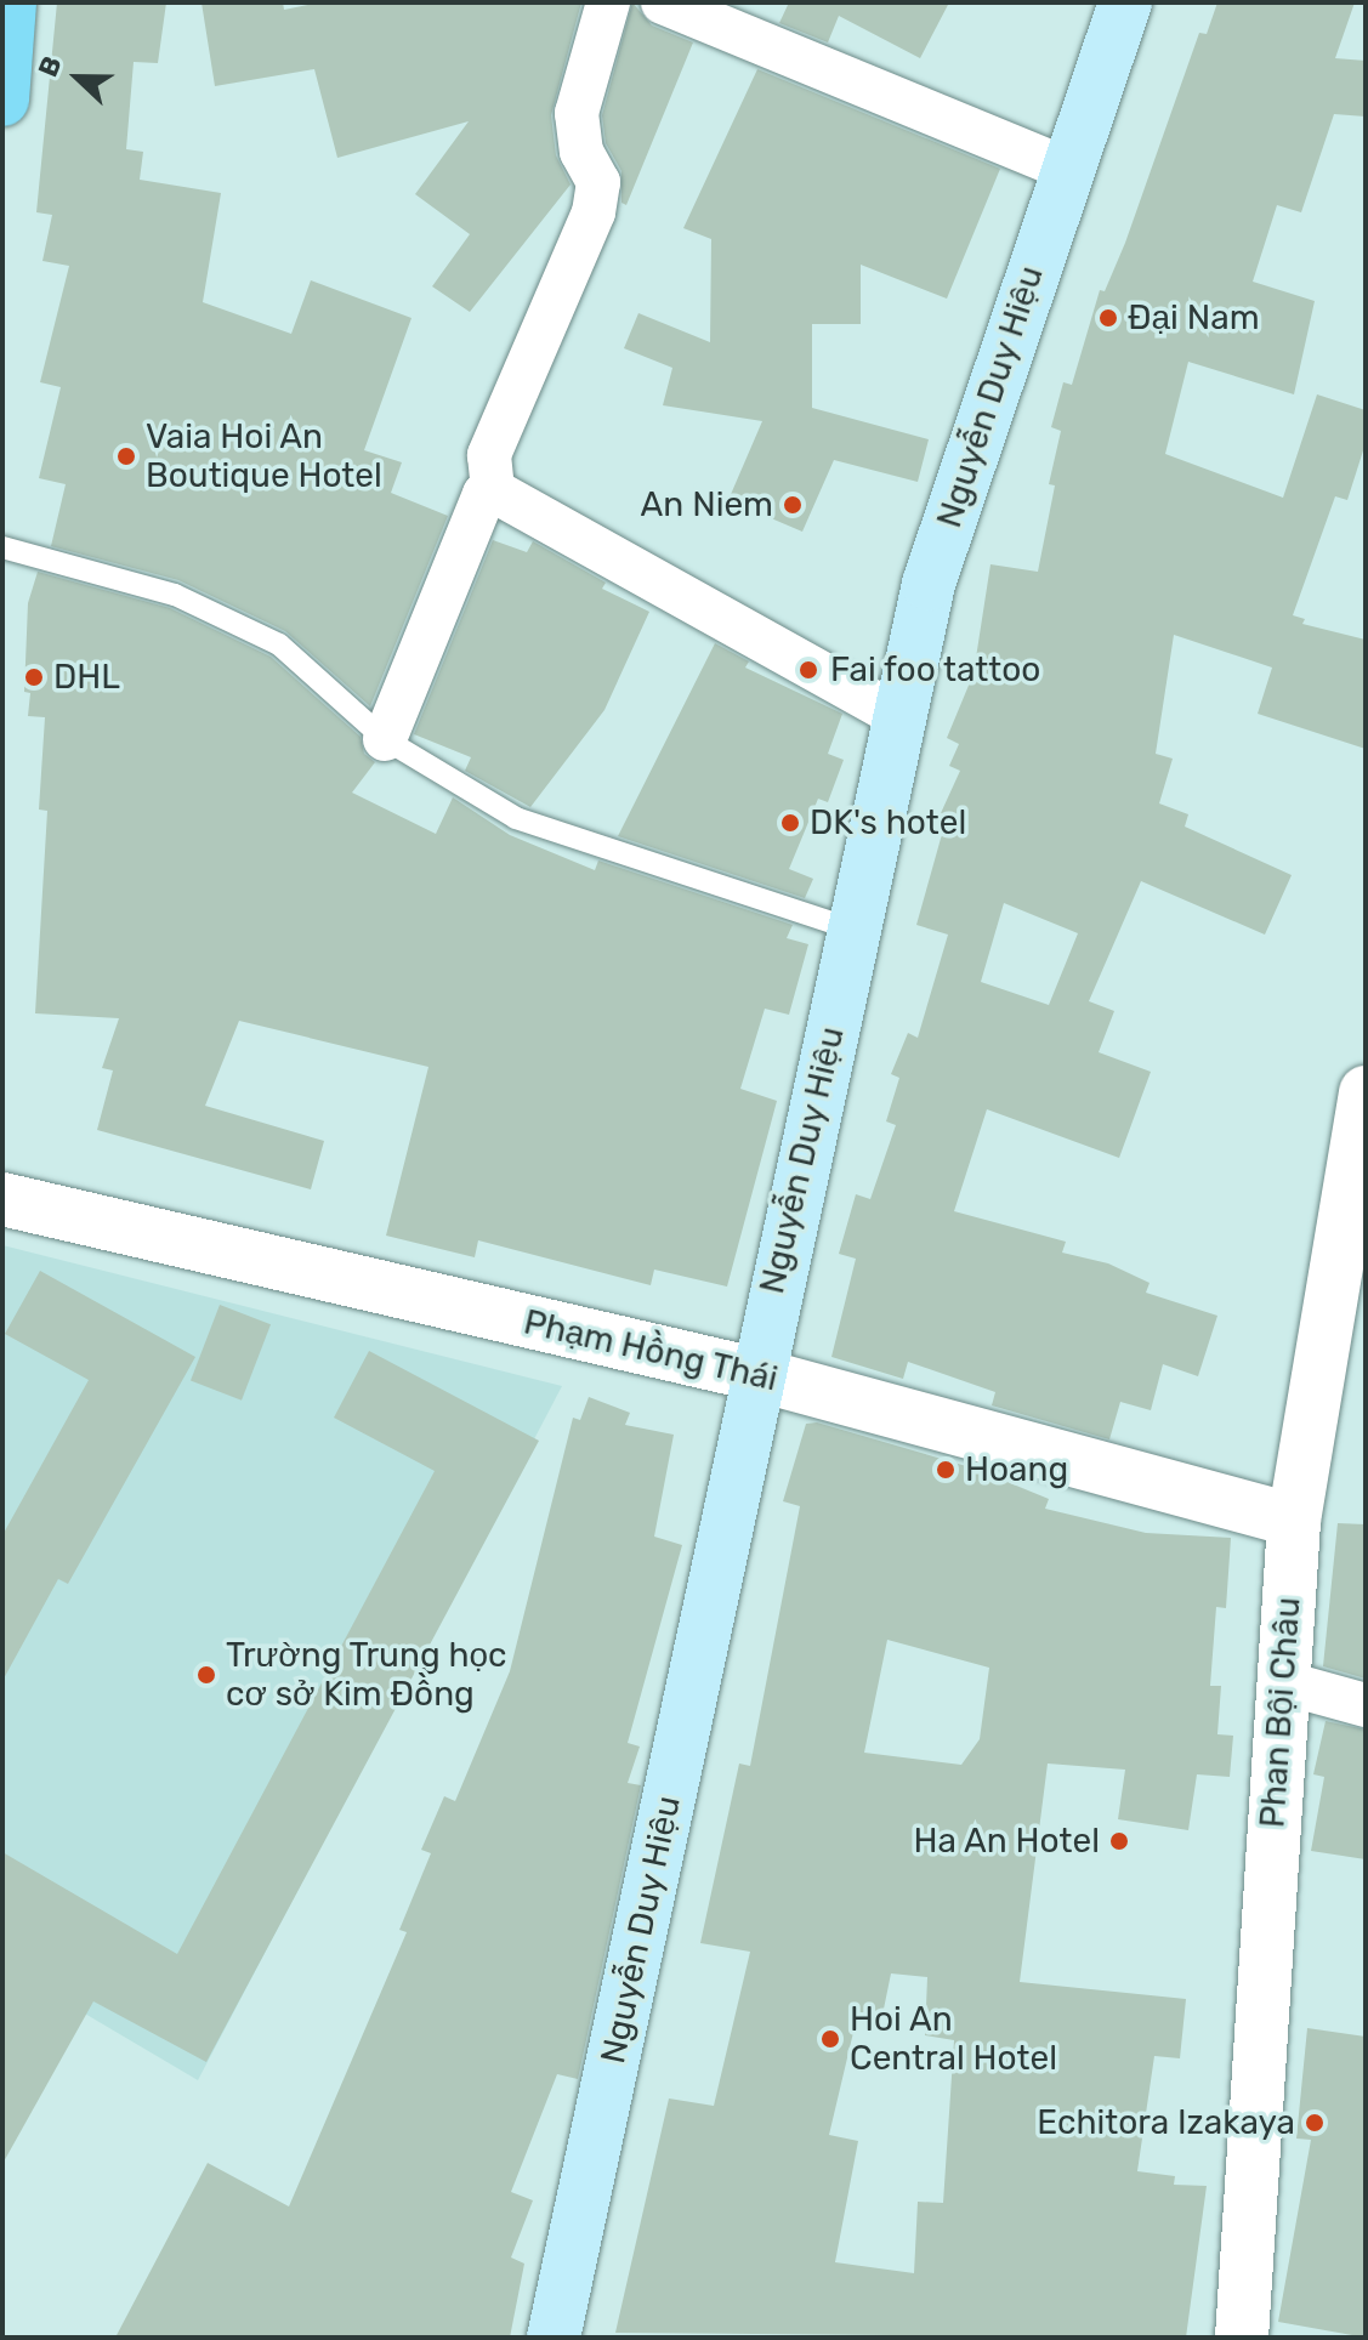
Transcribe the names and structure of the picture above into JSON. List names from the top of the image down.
{
  "streets": {
    "main road": ["Nguyễn Duy Hiệu"],
    "street": ["Phạm Hồng Thái", "Phan Bội Châu"]
  },
  "crossings": [
    ["Nguyễn Duy Hiệu", "Phạm Hồng Thái"],
    ["Phạm Hồng Thái", "Phan Bội Châu"]
  ],
  "places": [
    "Đại Nam",
    "Vaia Hoi An Boutique Hotel",
    "An Niem",
    "Fai foo tattoo",
    "DHL",
    "DK's hotel",
    "Hoang",
    "Trường Trung học cơ sở Kim Đồng",
    "Ha An Hotel",
    "Hoi An Central Hotel",
    "Echitora Izakaya"
  ],
  "north": "left"
}
